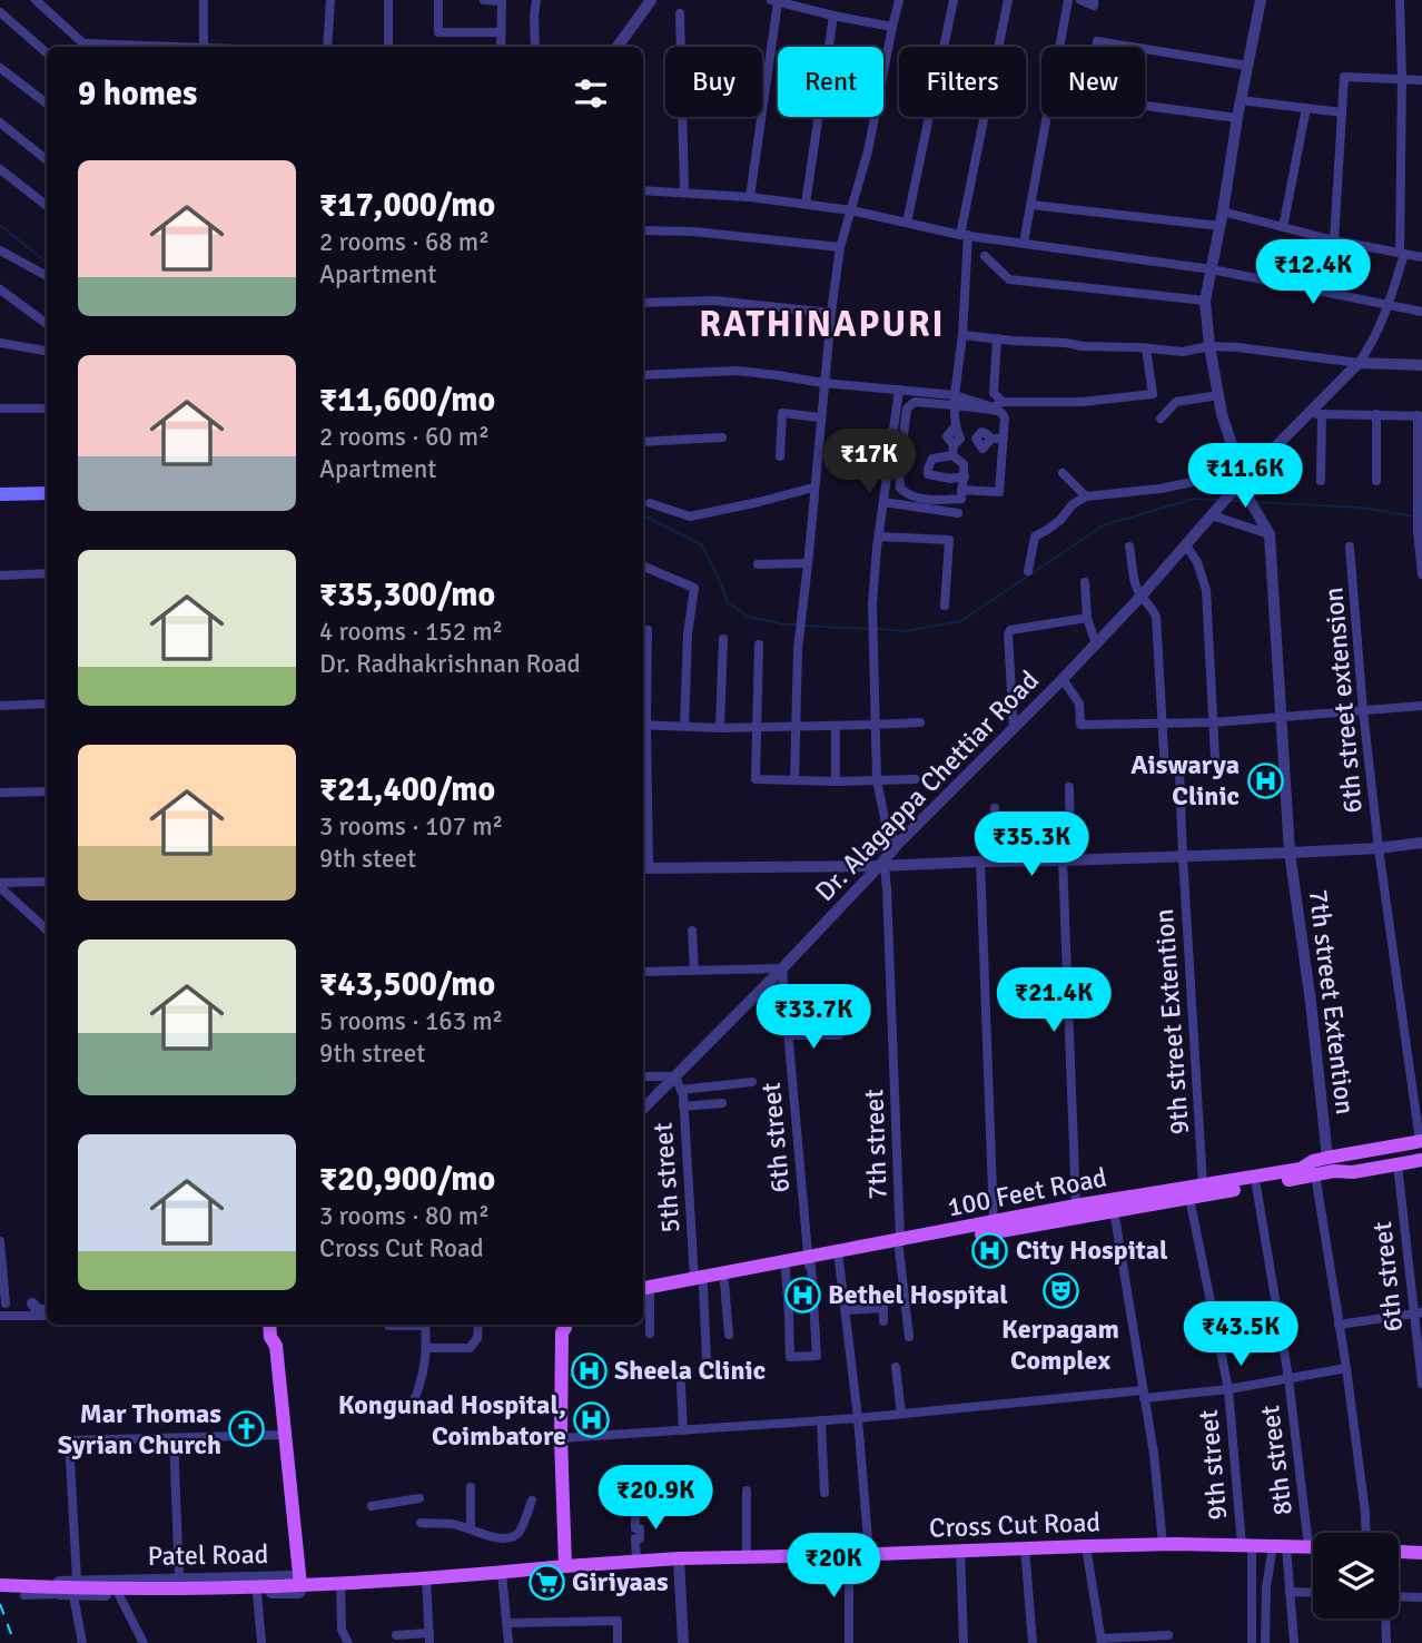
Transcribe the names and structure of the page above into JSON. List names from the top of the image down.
{
  "streets": {
    "main road": ["100 Feet Road", "Cross Cut Road"],
    "street": [
      "6th street extension",
      "Dr. Alagappa Chettiar Road",
      "7th street Extention",
      "9th street Extention",
      "6th street",
      "7th street",
      "5th street",
      "8th street",
      "9th street",
      "Patel Road"
    ]
  },
  "crossings": [
    ["6th street extension", "100 Feet Road"],
    ["Dr. Alagappa Chettiar Road", "6th street"],
    ["Dr. Alagappa Chettiar Road", "7th street"],
    ["Dr. Alagappa Chettiar Road", "5th street"],
    ["7th street Extention", "100 Feet Road"],
    ["9th street Extention", "100 Feet Road"],
    ["6th street", "100 Feet Road"],
    ["7th street", "100 Feet Road"],
    ["5th street", "100 Feet Road"],
    ["100 Feet Road", "8th street"],
    ["100 Feet Road", "9th street"],
    ["8th street", "Cross Cut Road"],
    ["9th street", "Cross Cut Road"],
    ["Cross Cut Road", "Patel Road"]
  ],
  "districts": ["RATHINAPURI"],
  "places": {
    "hospital": [
      "Aiswarya Clinic",
      "City Hospital",
      "Bethel Hospital",
      "Sheela Clinic",
      "Kongunad Hospital, Coimbatore"
    ],
    "theatre": ["Kerpagam Complex"],
    "church": ["Mar Thomas Syrian Church"],
    "supermarket": ["Giriyaas"]
  },
  "page": {
    "chip": [
      "Buy",
      "Rent",
      "Filters",
      "New"
    ],
    "heading": "9 homes",
    "list": [
      {
        "name": "₹17,000/mo",
        "note": "2 rooms · 68 m² · Apartment"
      },
      {
        "name": "₹11,600/mo",
        "note": "2 rooms · 60 m² · Apartment"
      },
      {
        "name": "₹35,300/mo",
        "note": "4 rooms · 152 m² · Dr. Radhakrishnan Road"
      },
      {
        "name": "₹21,400/mo",
        "note": "3 rooms · 107 m² · 9th steet"
      },
      {
        "name": "₹43,500/mo",
        "note": "5 rooms · 163 m² · 9th street"
      },
      {
        "name": "₹20,900/mo",
        "note": "3 rooms · 80 m² · Cross Cut Road"
      }
    ],
    "price": [
      "₹12.4K",
      "₹17K",
      "₹11.6K",
      "₹35.3K",
      "₹21.4K",
      "₹33.7K",
      "₹43.5K",
      "₹20.9K",
      "₹20K"
    ]
  }
}
